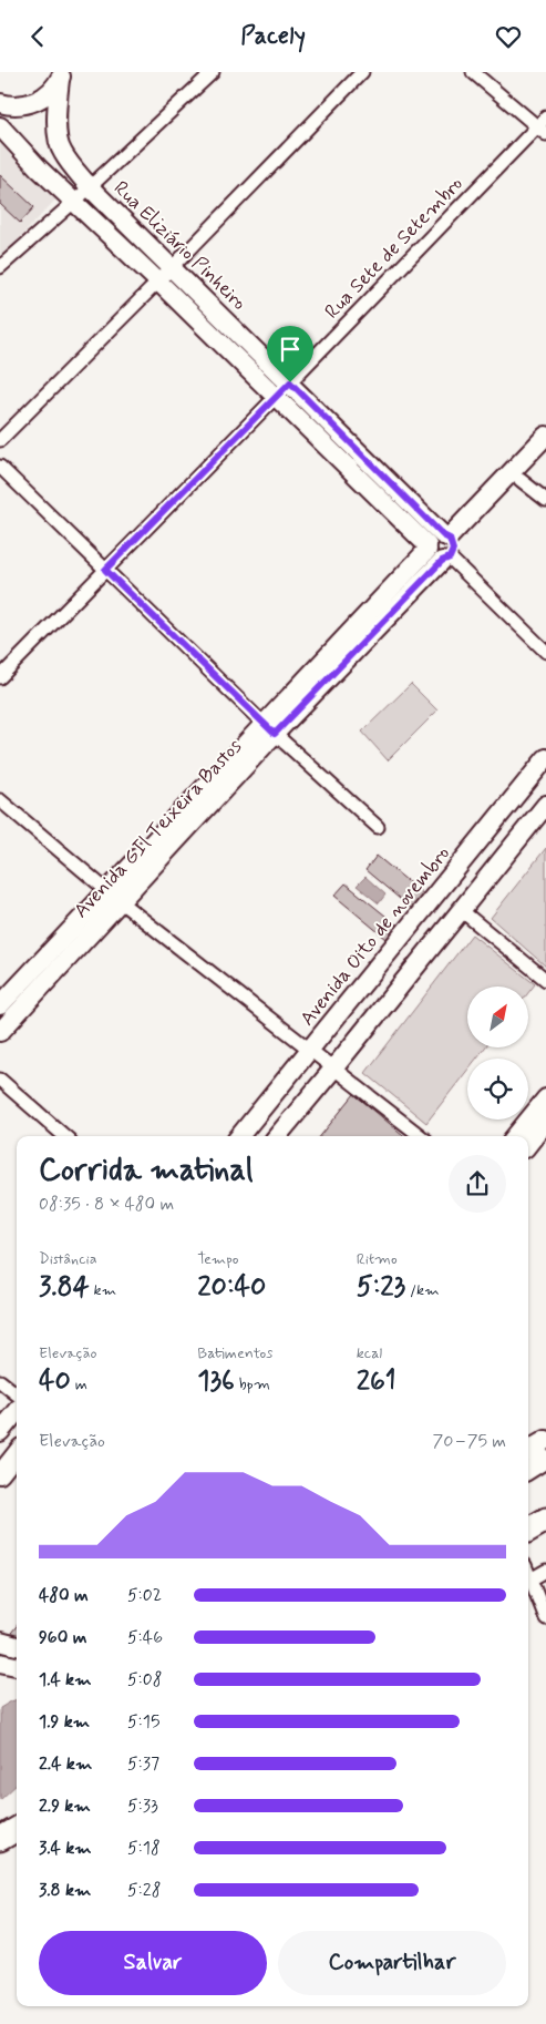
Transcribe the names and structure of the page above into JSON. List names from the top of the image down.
{
  "streets": {
    "street": [
      "Rua Eliziário Pinheiro",
      "Rua Sete de Setembro",
      "Avenida GIl Teixeira Bastos",
      "Avenida Oito de novembro"
    ]
  },
  "crossings": [
    ["Rua Eliziário Pinheiro", "Rua Sete de Setembro"],
    ["Rua Eliziário Pinheiro", "Avenida GIl Teixeira Bastos"]
  ],
  "north": "top right",
  "page": {
    "header": "Pacely",
    "heading": ["Corrida matinal", "08:35 · 8 × 480 m"],
    "stats": [
      ["Distância", "3.84 km"],
      ["Tempo", "20:40"],
      ["Ritmo", "5:23 /km"],
      ["Elevação", "40 m"],
      ["Batimentos", "136 bpm"],
      ["kcal", "261"]
    ],
    "chart": ["Elevação", "70–75 m"],
    "list": [
      {
        "name": "480 m",
        "note": "5:02"
      },
      {
        "name": "960 m",
        "note": "5:46"
      },
      {
        "name": "1.4 km",
        "note": "5:08"
      },
      {
        "name": "1.9 km",
        "note": "5:15"
      },
      {
        "name": "2.4 km",
        "note": "5:37"
      },
      {
        "name": "2.9 km",
        "note": "5:33"
      },
      {
        "name": "3.4 km",
        "note": "5:18"
      },
      {
        "name": "3.8 km",
        "note": "5:28"
      }
    ],
    "buttons": ["Salvar", "Compartilhar"]
  }
}
